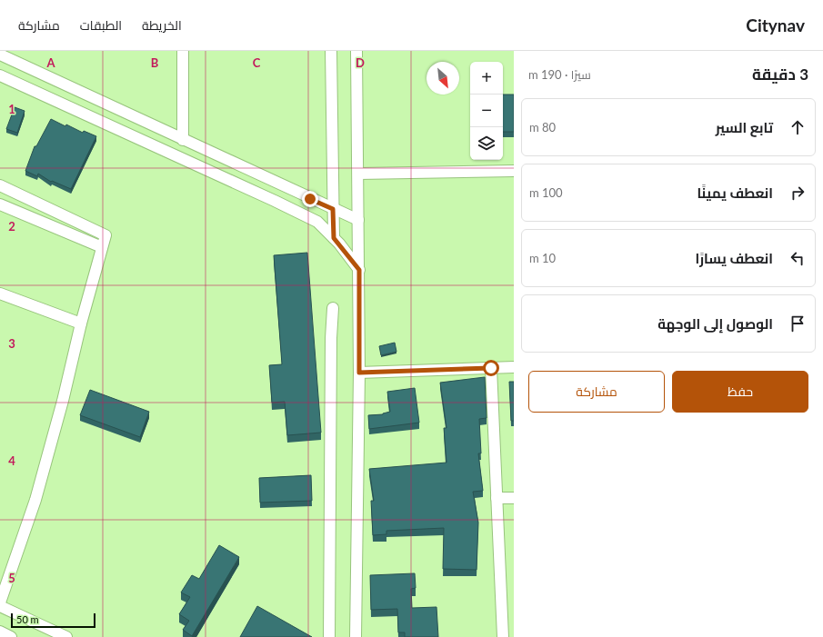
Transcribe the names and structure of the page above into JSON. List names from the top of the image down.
{
  "scale_bar": "50 m",
  "north": "bottom right",
  "page": {
    "header": "Citynav",
    "nav": ["الخريطة", "الطبقات", "مشاركة"],
    "heading": ["3 دقيقة", "سيرًا · 190 m"],
    "map_buttons": ["+", "−"],
    "list": [
      ["تابع السير", "80 m"],
      ["انعطف يمينًا", "100 m"],
      ["انعطف يسارًا", "10 m"],
      "الوصول إلى الوجهة"
    ],
    "buttons": ["حفظ", "مشاركة"],
    "scale": "50 m"
  },
  "grid": {
    "columns": [
      "A",
      "B",
      "C",
      "D"
    ],
    "rows": [
      "1",
      "2",
      "3",
      "4",
      "5"
    ]
  }
}
